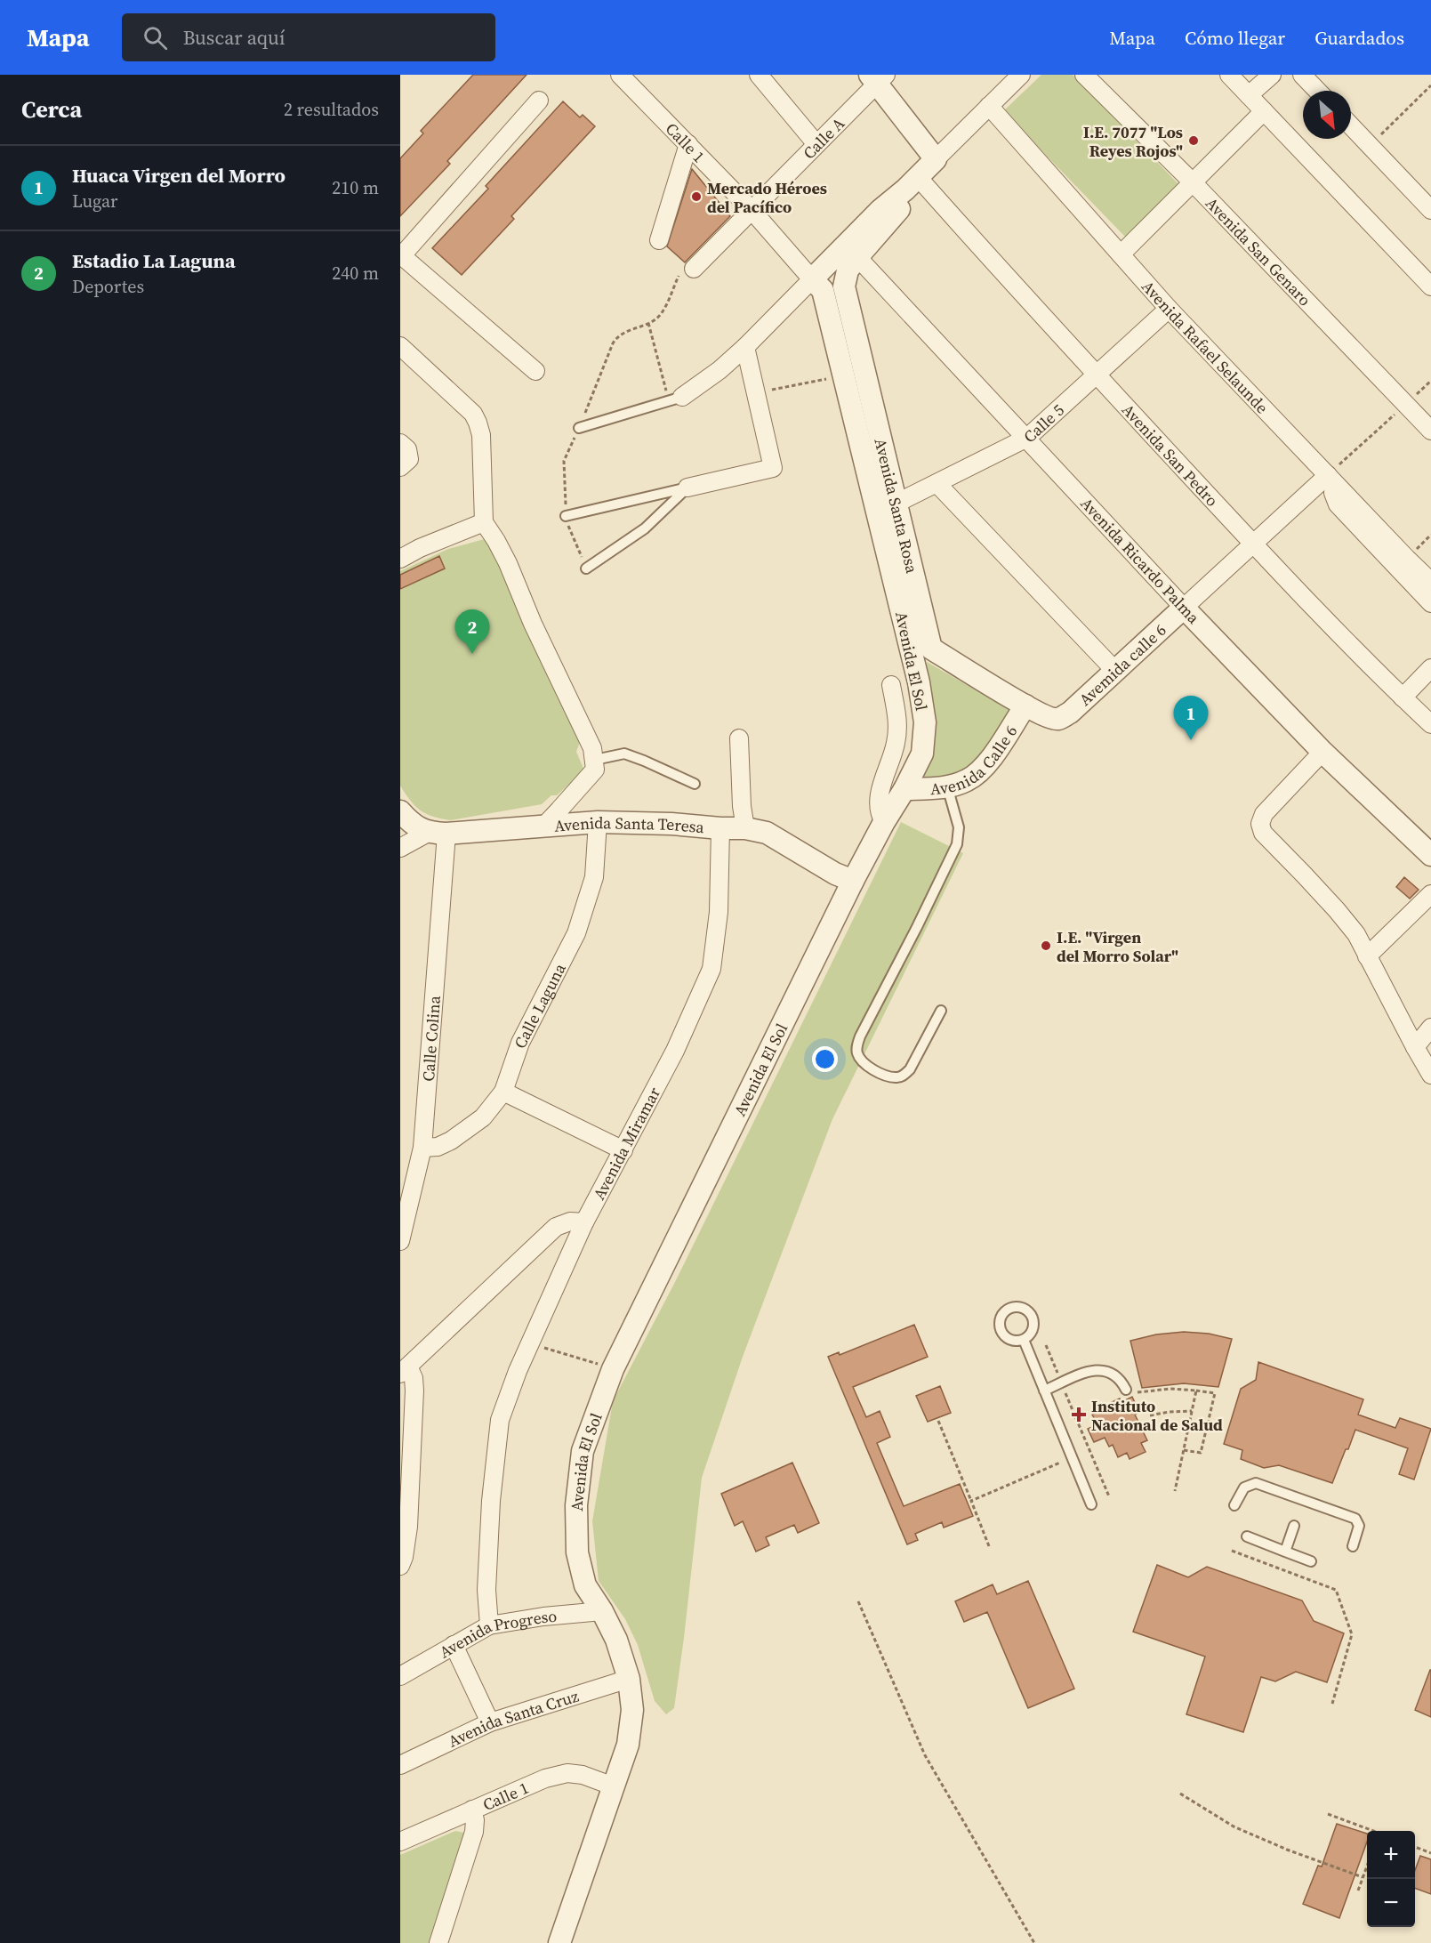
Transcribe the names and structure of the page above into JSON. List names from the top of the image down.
{
  "streets": {
    "street": [
      "Calle A",
      "Calle 1",
      "Avenida San Genaro",
      "Avenida Rafael Selaunde",
      "Calle 5",
      "Avenida San Pedro",
      "Avenida Santa Rosa",
      "Avenida Ricardo Palma",
      "Avenida El Sol",
      "Avemida calle 6",
      "Avenida Calle 6",
      "Avenida Santa Teresa",
      "Calle Laguna",
      "Calle Colina",
      "Avenida Miramar",
      "Avenida Progreso",
      "Avenida Santa Cruz"
    ]
  },
  "crossings": [
    ["Calle A", "Calle 1"],
    ["Calle A", "Avenida El Sol"],
    ["Calle 1", "Avenida El Sol"],
    ["Avenida Rafael Selaunde", "Calle 5"],
    ["Calle 5", "Avenida San Pedro"],
    ["Calle 5", "Avenida Santa Rosa"],
    ["Calle 5", "Avenida Ricardo Palma"],
    ["Avenida San Pedro", "Avenida Santa Rosa"],
    ["Avenida Santa Rosa", "Avenida Ricardo Palma"],
    ["Avenida Santa Rosa", "Avemida calle 6"],
    ["Avenida Santa Rosa", "Avenida Calle 6"],
    ["Avenida Ricardo Palma", "Avemida calle 6"],
    ["Avenida El Sol", "Avenida Calle 6"],
    ["Avenida El Sol", "Avenida Santa Teresa"],
    ["Avenida El Sol", "Avenida Progreso"],
    ["Avenida El Sol", "Avenida Santa Cruz"],
    ["Avenida Santa Teresa", "Calle Laguna"],
    ["Avenida Santa Teresa", "Calle Colina"],
    ["Avenida Santa Teresa", "Avenida Miramar"],
    ["Calle Laguna", "Calle Colina"],
    ["Avenida Miramar", "Avenida Progreso"]
  ],
  "places": {
    "other": ["I.E. 7077 \"Los Reyes Rojos\"", "Mercado Héroes del Pacífico", "I.E. \"Virgen del Morro Solar\""],
    "health": ["Instituto Nacional de Salud"]
  },
  "north": "bottom right",
  "page": {
    "header": "Mapa",
    "search": "Buscar aquí",
    "nav": ["Mapa", "Cómo llegar", "Guardados"],
    "heading": ["Cerca", "2 resultados"],
    "list": [
      {
        "mark": "1",
        "name": "Huaca Virgen del Morro",
        "note": "Lugar",
        "value": "210 m"
      },
      {
        "mark": "2",
        "name": "Estadio La Laguna",
        "note": "Deportes",
        "value": "240 m"
      }
    ],
    "pins": ["2", "1"],
    "map_buttons": ["+", "−"]
  }
}
